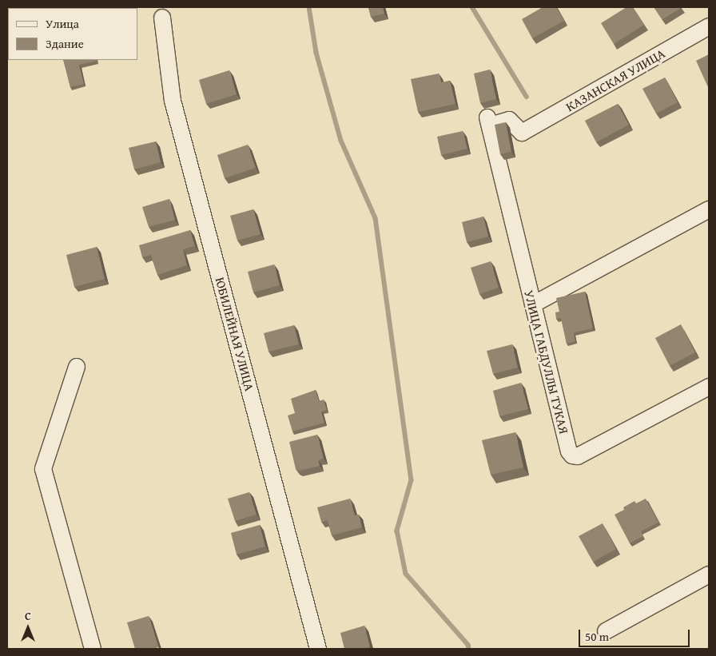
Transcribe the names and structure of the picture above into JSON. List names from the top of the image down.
{
  "streets": {
    "street": ["КАЗАНСКАЯ УЛИЦА", "ЮБИЛЕЙНАЯ УЛИЦА", "УЛИЦА ГАБДУЛЛЫ ТУКАЯ"]
  },
  "crossings": [
    ["КАЗАНСКАЯ УЛИЦА", "УЛИЦА ГАБДУЛЛЫ ТУКАЯ"]
  ],
  "legend": ["Улица", "Здание"],
  "scale_bar": "50 m",
  "north": "top"
}
